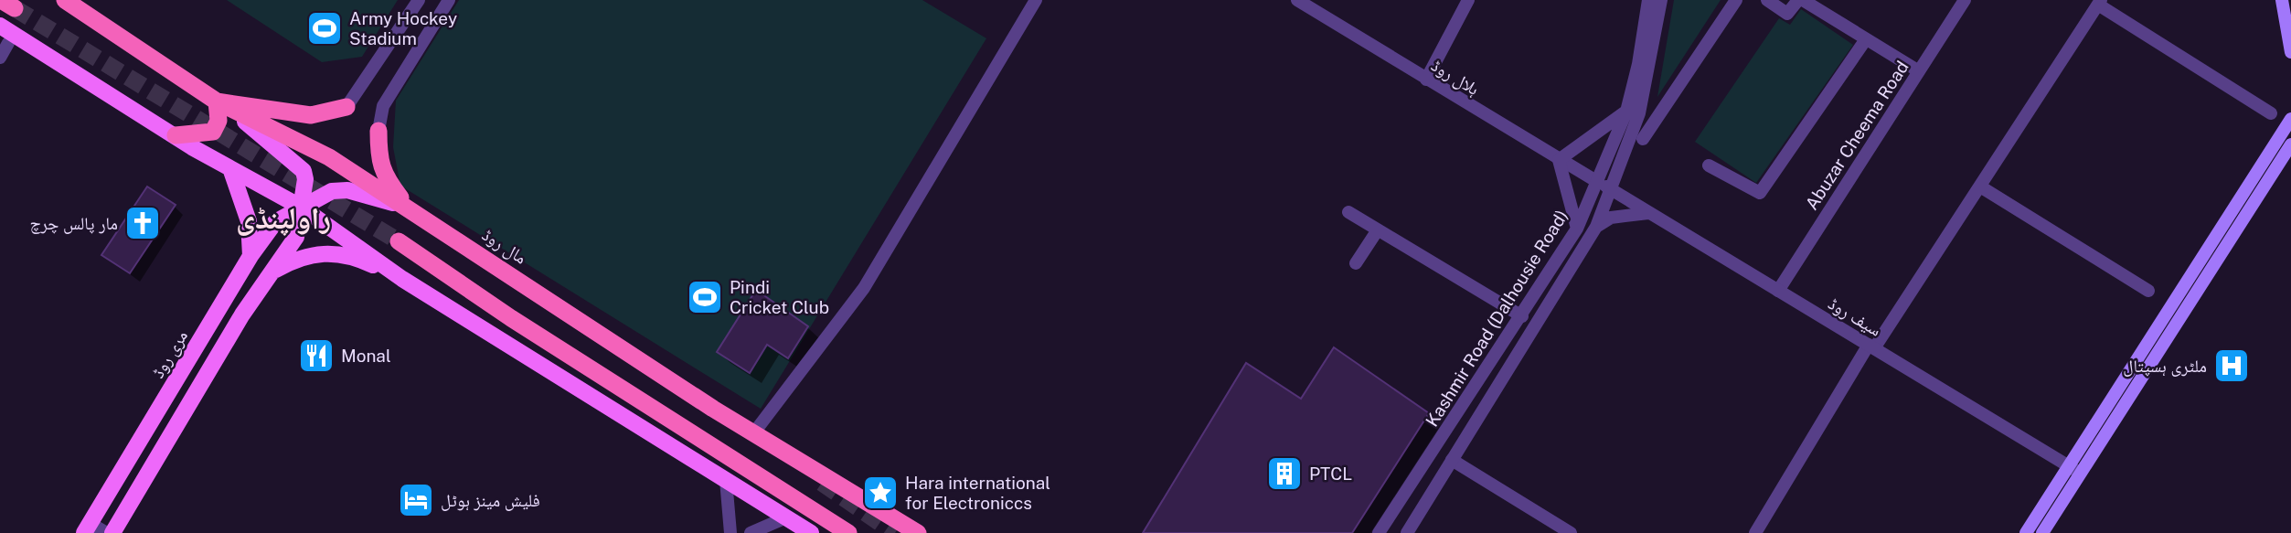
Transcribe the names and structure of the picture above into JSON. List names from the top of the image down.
{
  "streets": {
    "highway": ["مال روڈ"],
    "main road": ["مری روڈ"],
    "street": [
      "ہلال روڈ",
      "Abuzar Cheema Road",
      "سیف روڈ",
      "Kashmir Road (Dalhousie Road)"
    ]
  },
  "crossings": [
    ["ہلال روڈ", "سیف روڈ"],
    ["ہلال روڈ", "Kashmir Road (Dalhousie Road)"],
    ["Abuzar Cheema Road", "سیف روڈ"],
    ["مال روڈ", "مری روڈ"],
    ["سیف روڈ", "Kashmir Road (Dalhousie Road)"]
  ],
  "districts": ["راولپنڈی"],
  "places": {
    "sports": ["Army Hockey Stadium", "Pindi Cricket Club"],
    "church": ["مار پالس چرچ"],
    "restaurant": ["Monal"],
    "hospital": ["ملٹری ہسپتال"],
    "building": ["PTCL"],
    "place": ["Hara international for Electroniccs"],
    "hotel": ["فلیش مینز ہوٹل"]
  }
}
